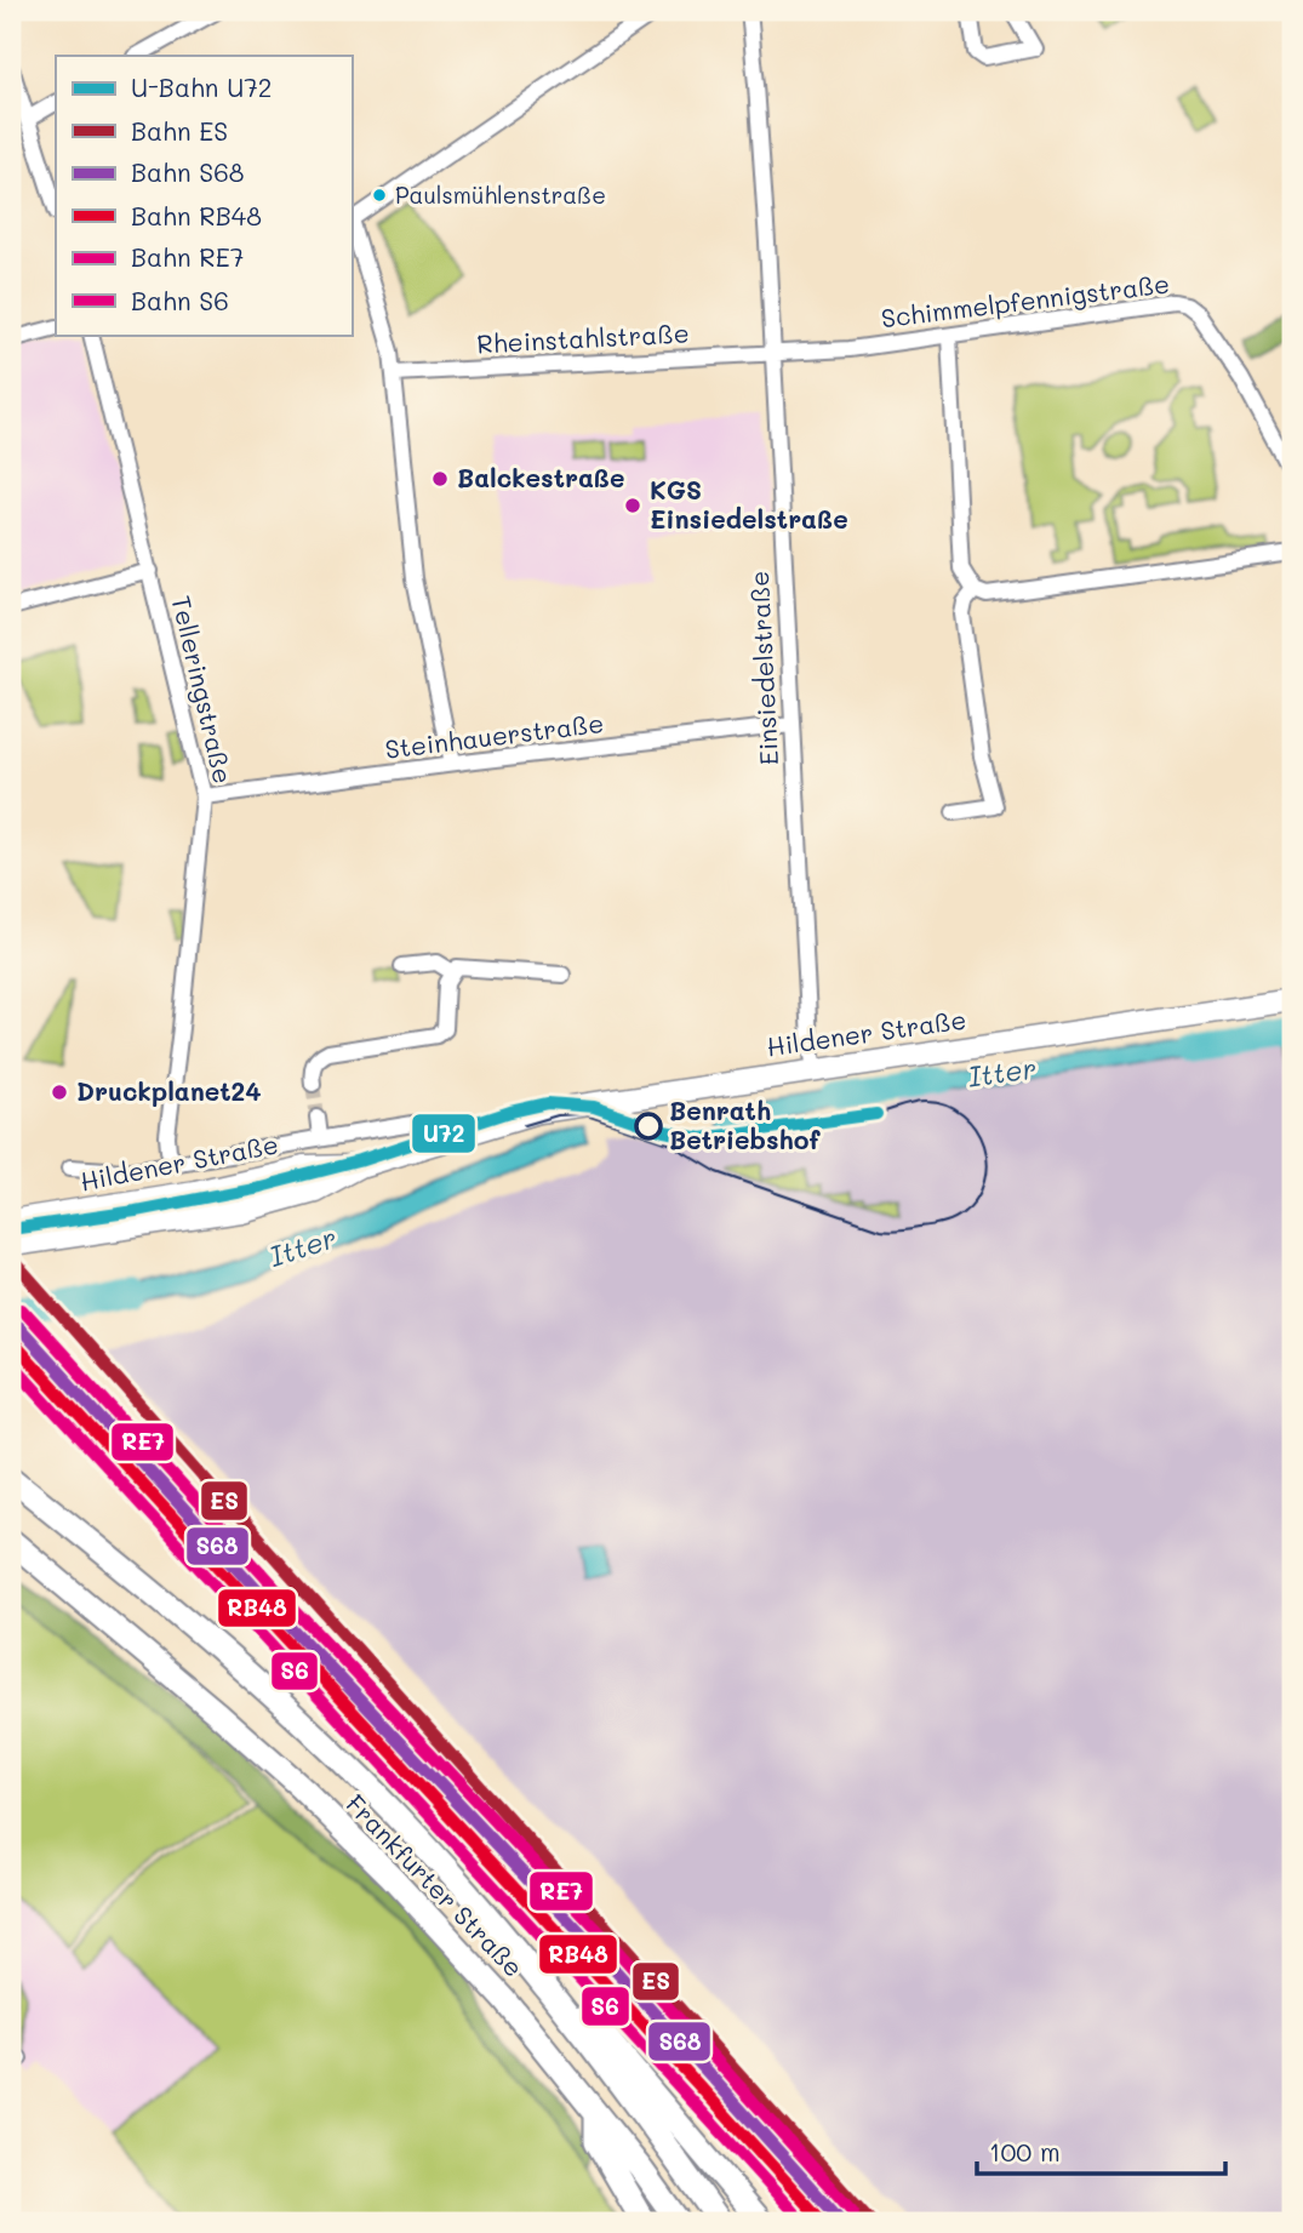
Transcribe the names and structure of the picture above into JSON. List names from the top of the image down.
{
  "streets": {
    "highway": ["Frankfurter Straße"],
    "main road": ["Hildener Straße"],
    "street": [
      "Schimmelpfennigstraße",
      "Rheinstahlstraße",
      "Einsiedelstraße",
      "Telleringstraße",
      "Steinhauerstraße"
    ]
  },
  "crossings": [
    ["Schimmelpfennigstraße", "Rheinstahlstraße"],
    ["Schimmelpfennigstraße", "Einsiedelstraße"],
    ["Rheinstahlstraße", "Einsiedelstraße"],
    ["Einsiedelstraße", "Steinhauerstraße"],
    ["Einsiedelstraße", "Hildener Straße"],
    ["Telleringstraße", "Steinhauerstraße"],
    ["Telleringstraße", "Hildener Straße"]
  ],
  "water": ["Itter"],
  "places": [
    "Paulsmühlenstraße",
    "Balckestraße",
    "KGS Einsiedelstraße",
    "Druckplanet24",
    "Benrath Betriebshof"
  ],
  "lines": [
    "metro line U72",
    "rail line ES",
    "rail line RE7",
    "rail line S68",
    "rail line RB48",
    "rail line S6"
  ],
  "legend": [
    "U-Bahn U72",
    "Bahn ES",
    "Bahn S68",
    "Bahn RB48",
    "Bahn RE7",
    "Bahn S6"
  ],
  "scale_bar": "100 m"
}
